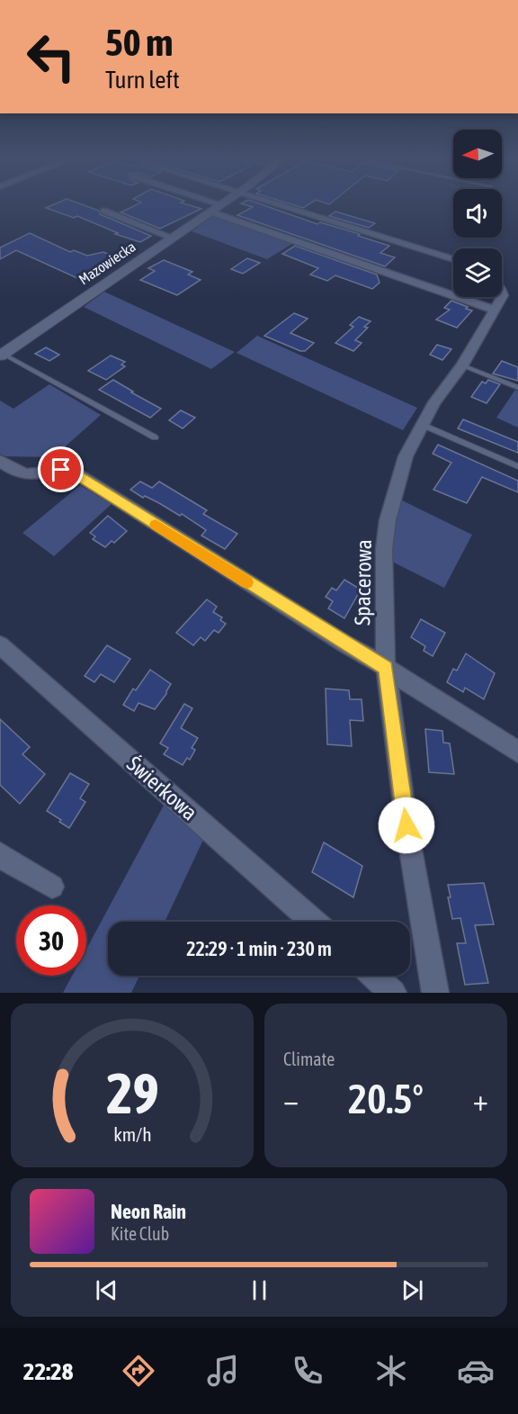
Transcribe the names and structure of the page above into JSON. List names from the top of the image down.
{
  "streets": {
    "street": ["Mazowiecka", "Spacerowa", "Świerkowa"]
  },
  "north": "left",
  "page": {
    "turn": ["50 m", "Turn left"],
    "limit": "30",
    "trip": "22:29 · 1 min · 230 m",
    "tile": "Climate",
    "heat": ["−", "20.5°", "+"],
    "song": ["Neon Rain", "Kite Club"],
    "tabs": "22:28",
    "gauge": ["29", "km/h"]
  }
}
